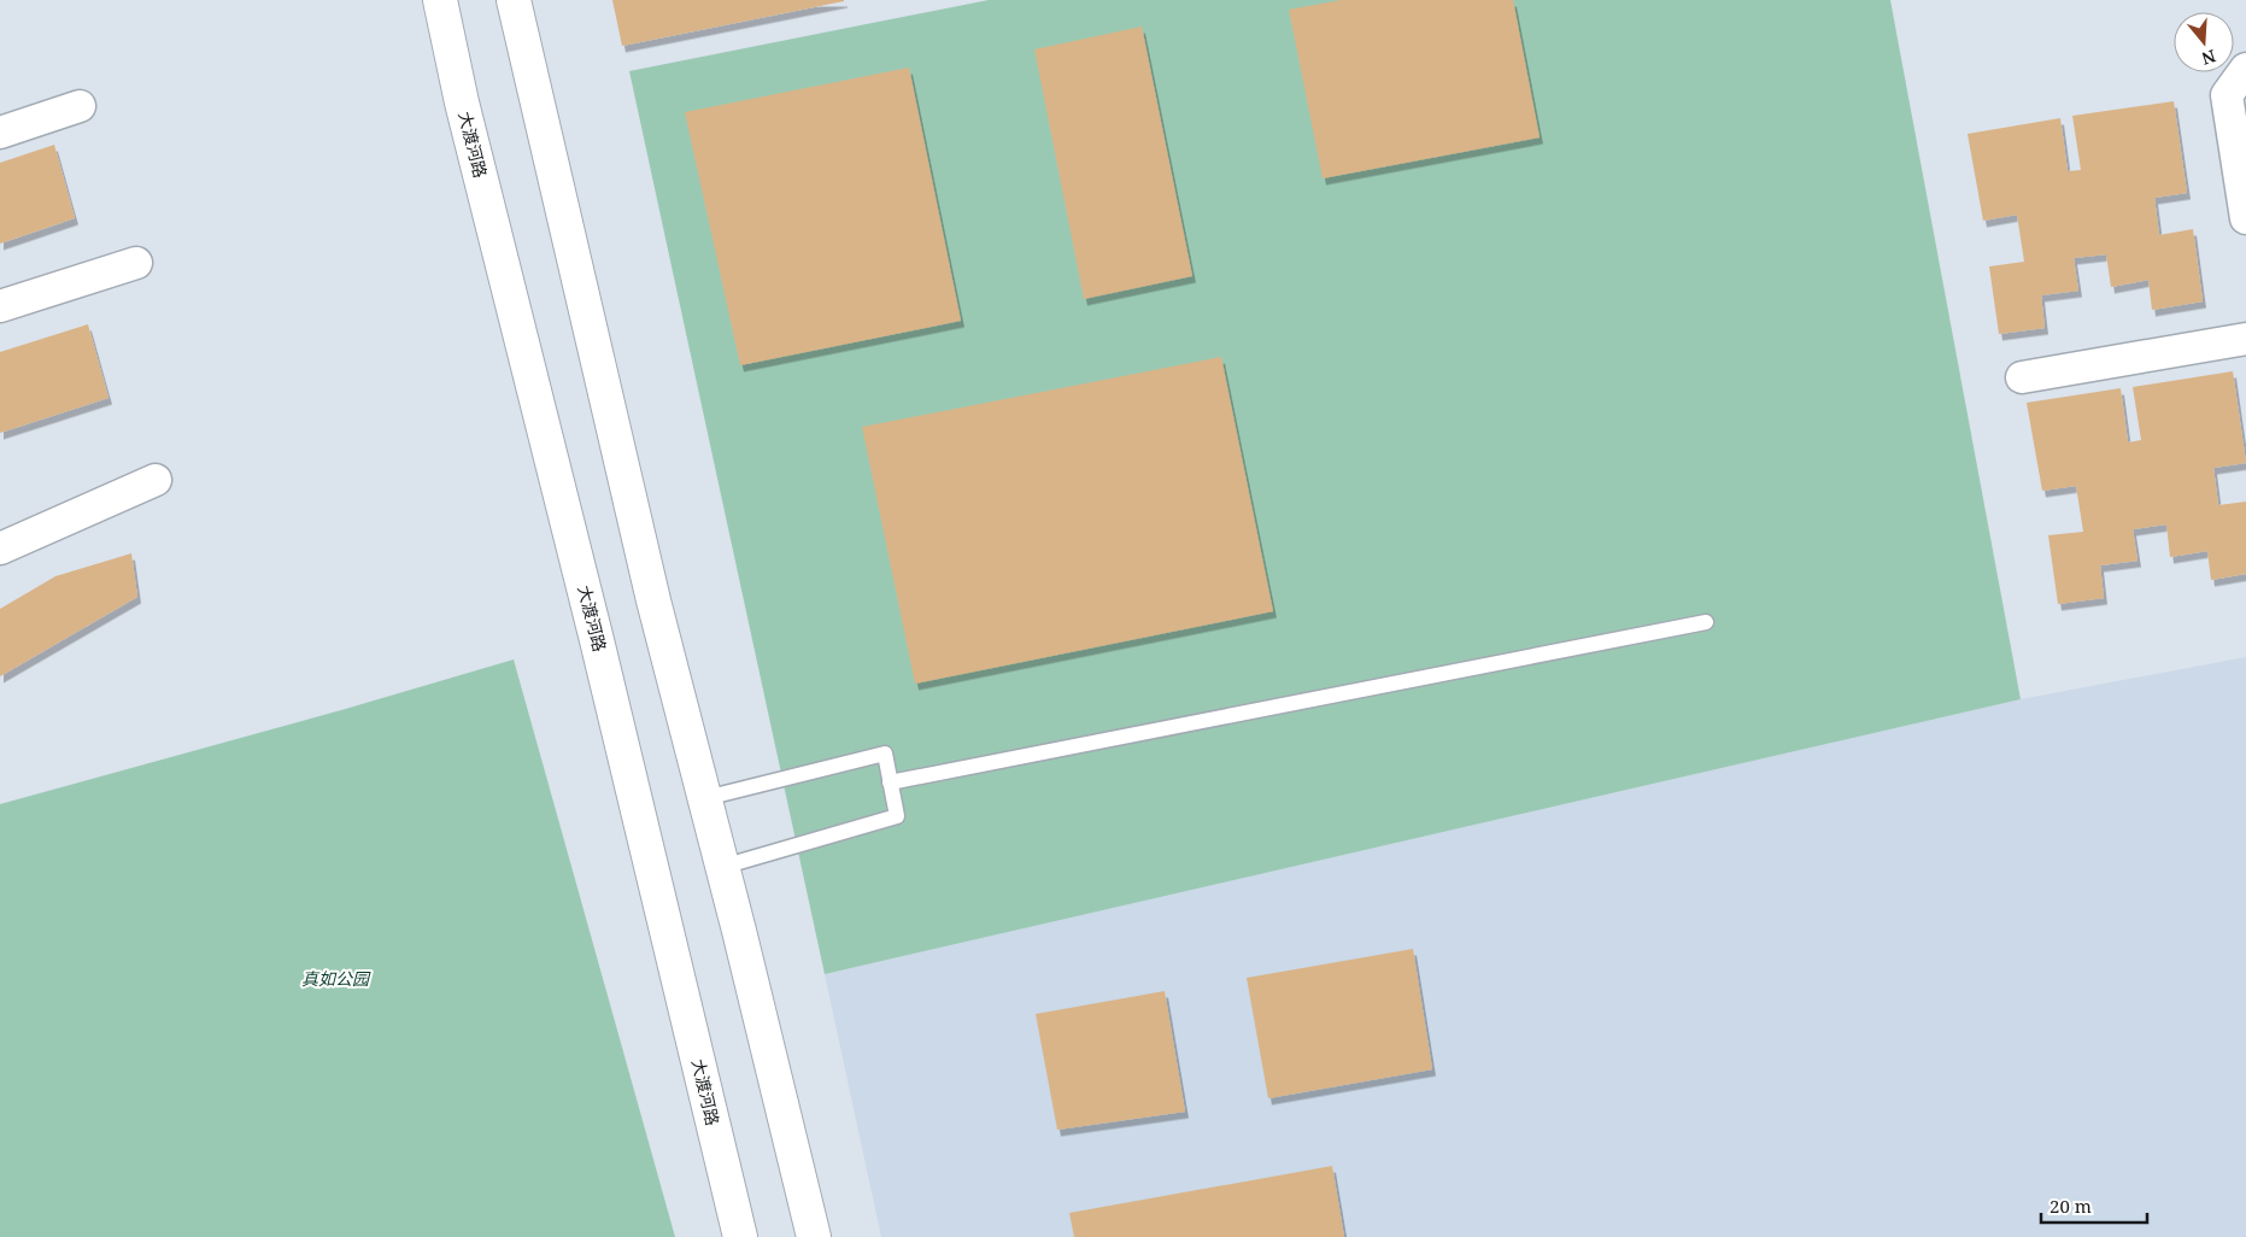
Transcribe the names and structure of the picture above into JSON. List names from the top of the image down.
{
  "streets": {
    "main road": ["大渡河路"]
  },
  "parks": ["真如公园"],
  "scale_bar": "20 m",
  "north": "bottom"
}
